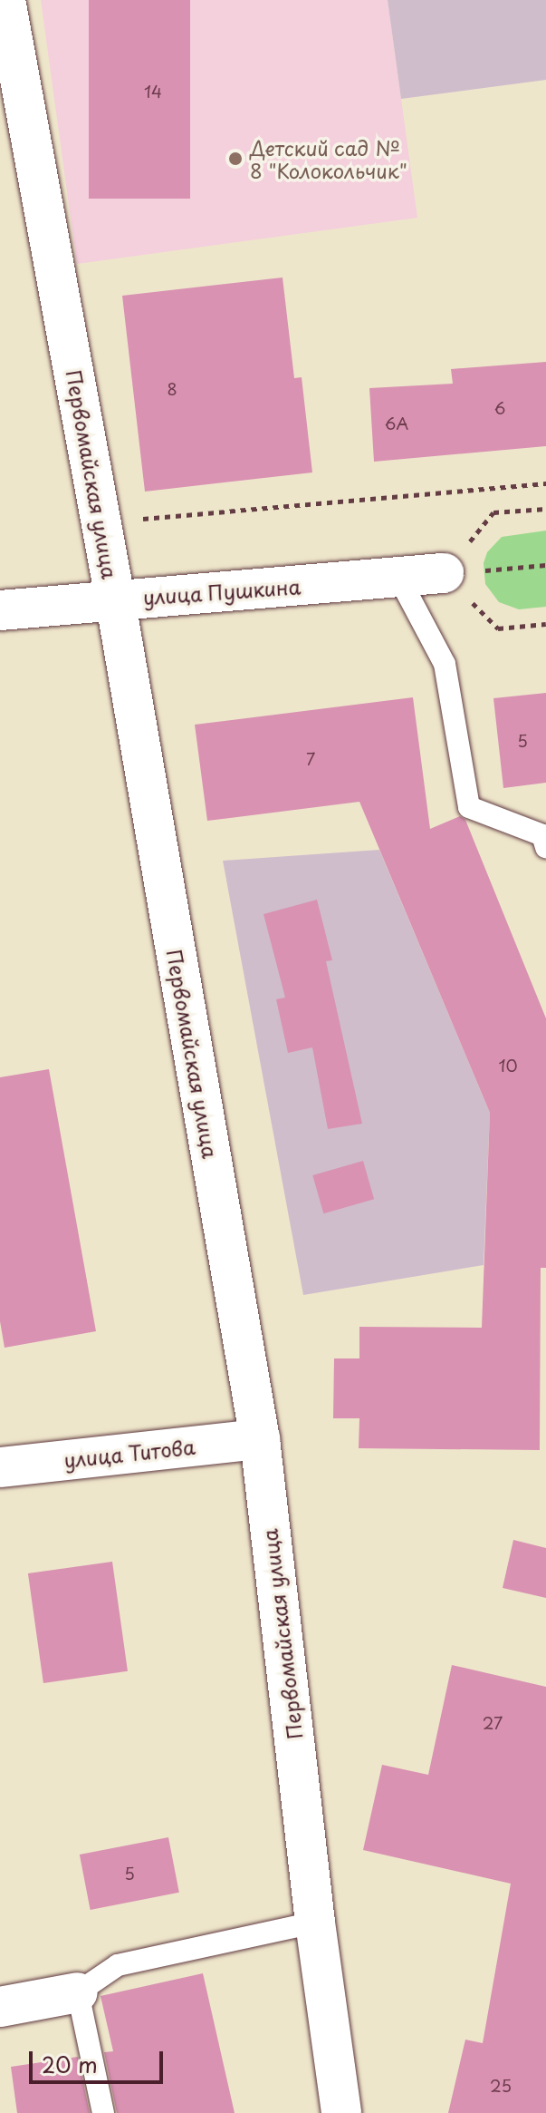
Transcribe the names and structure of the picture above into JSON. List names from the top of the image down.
{
  "streets": {
    "street": ["Первомайская улица", "улица Пушкина", "улица Титова"]
  },
  "crossings": [
    ["Первомайская улица", "улица Пушкина"],
    ["Первомайская улица", "улица Титова"]
  ],
  "places": ["Детский сад № 8 \"Колокольчик\""],
  "house_numbers": [
    "14",
    "8",
    "6",
    "6А",
    "5",
    "7",
    "10",
    "27",
    "5",
    "25"
  ],
  "scale_bar": "20 m"
}
